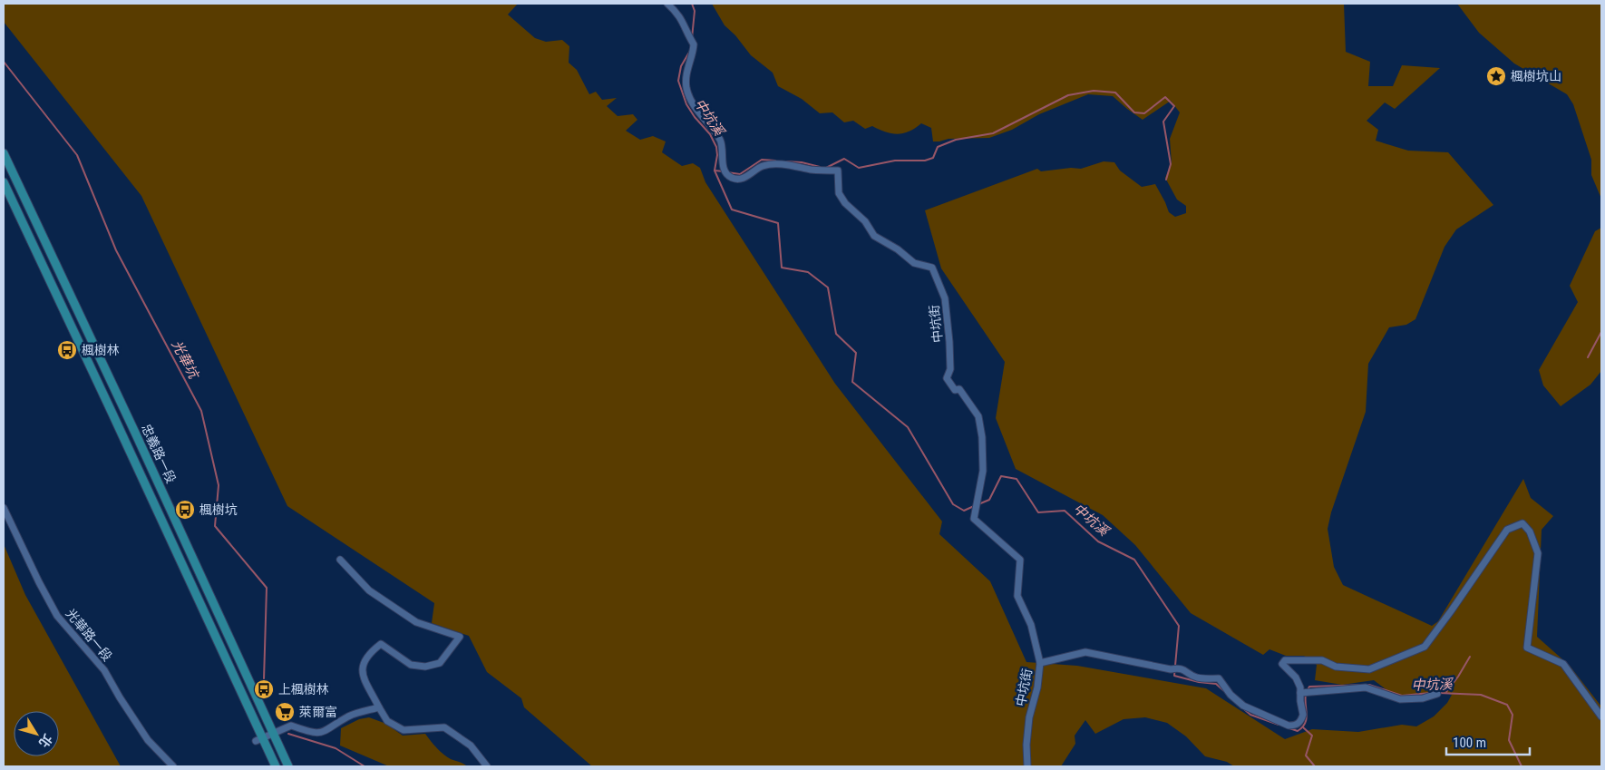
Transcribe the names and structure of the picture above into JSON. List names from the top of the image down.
{
  "streets": {
    "main road": ["忠義路一段"],
    "street": ["中坑街", "光華路一段"]
  },
  "water": ["中坑溪", "光華坑"],
  "places": {
    "place": ["楓樹坑山"],
    "bus stop": ["楓樹林", "楓樹坑", "上楓樹林"],
    "supermarket": ["萊爾富"]
  },
  "scale_bar": "100 m",
  "north": "bottom right"
}
